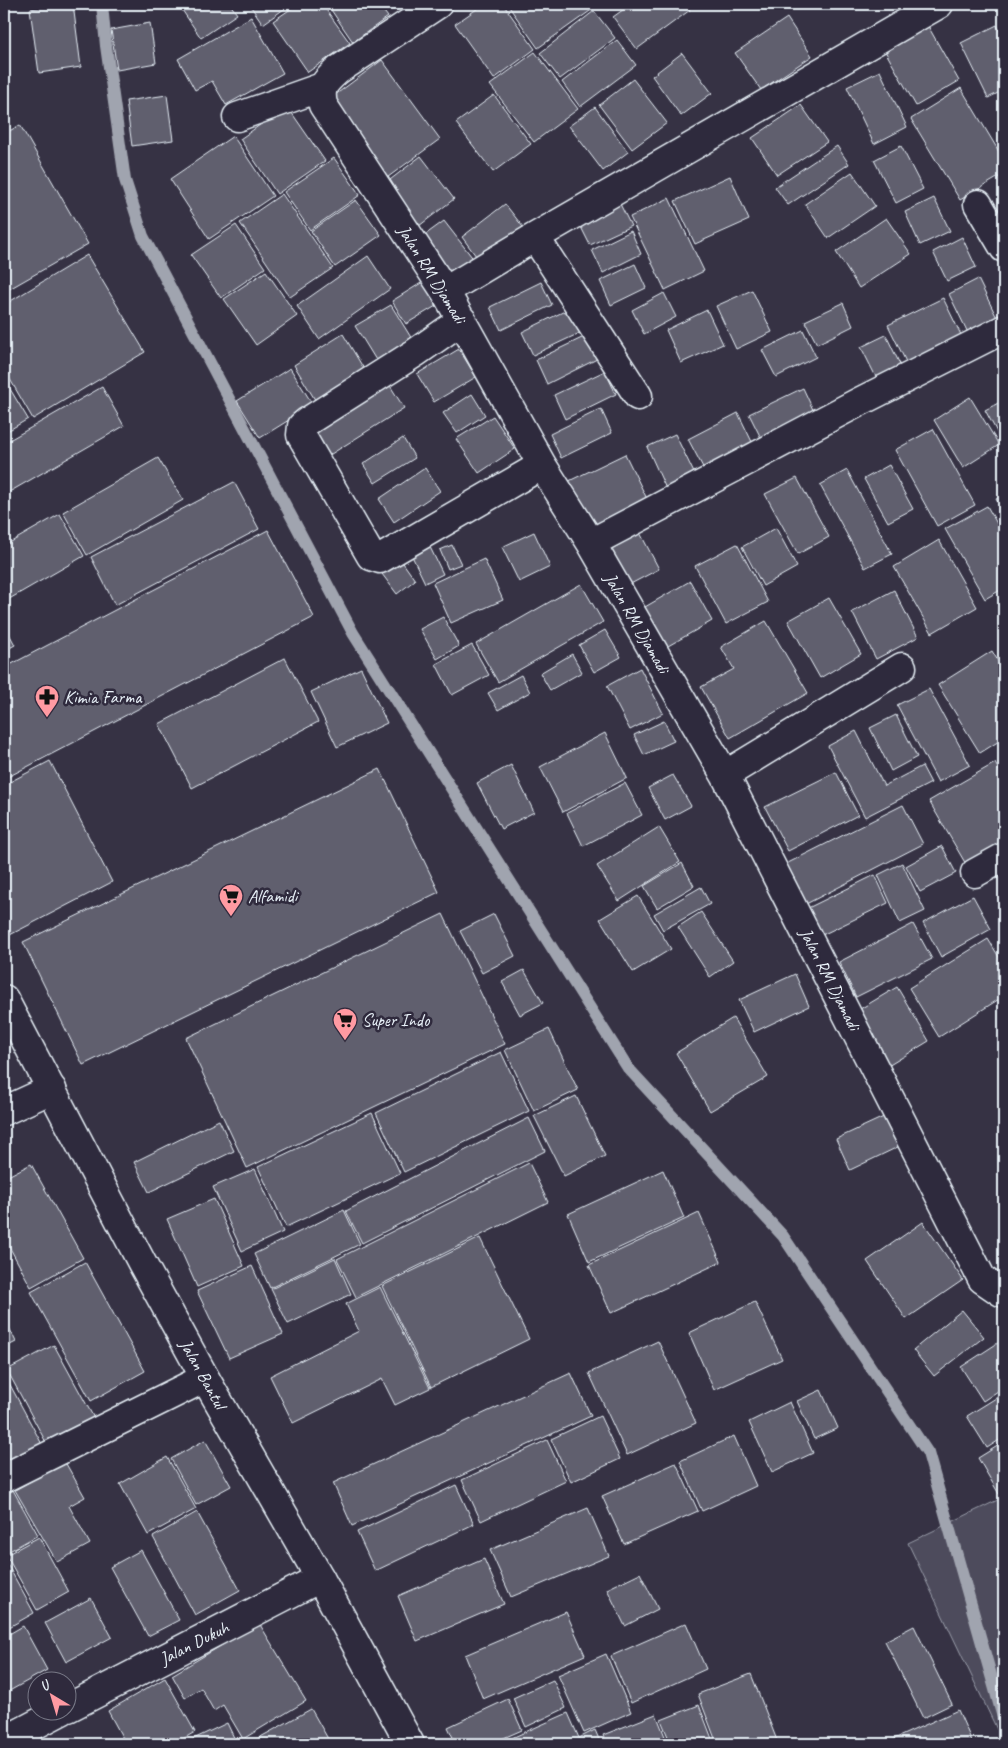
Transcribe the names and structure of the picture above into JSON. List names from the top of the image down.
{
  "streets": {
    "street": ["Jalan RM Djamadi", "Jalan Bantul", "Jalan Dukuh"]
  },
  "crossings": [
    ["Jalan Bantul", "Jalan Dukuh"]
  ],
  "places": {
    "pharmacy": ["Kimia Farma"],
    "supermarket": ["Alfamidi", "Super Indo"]
  },
  "north": "top left"
}
